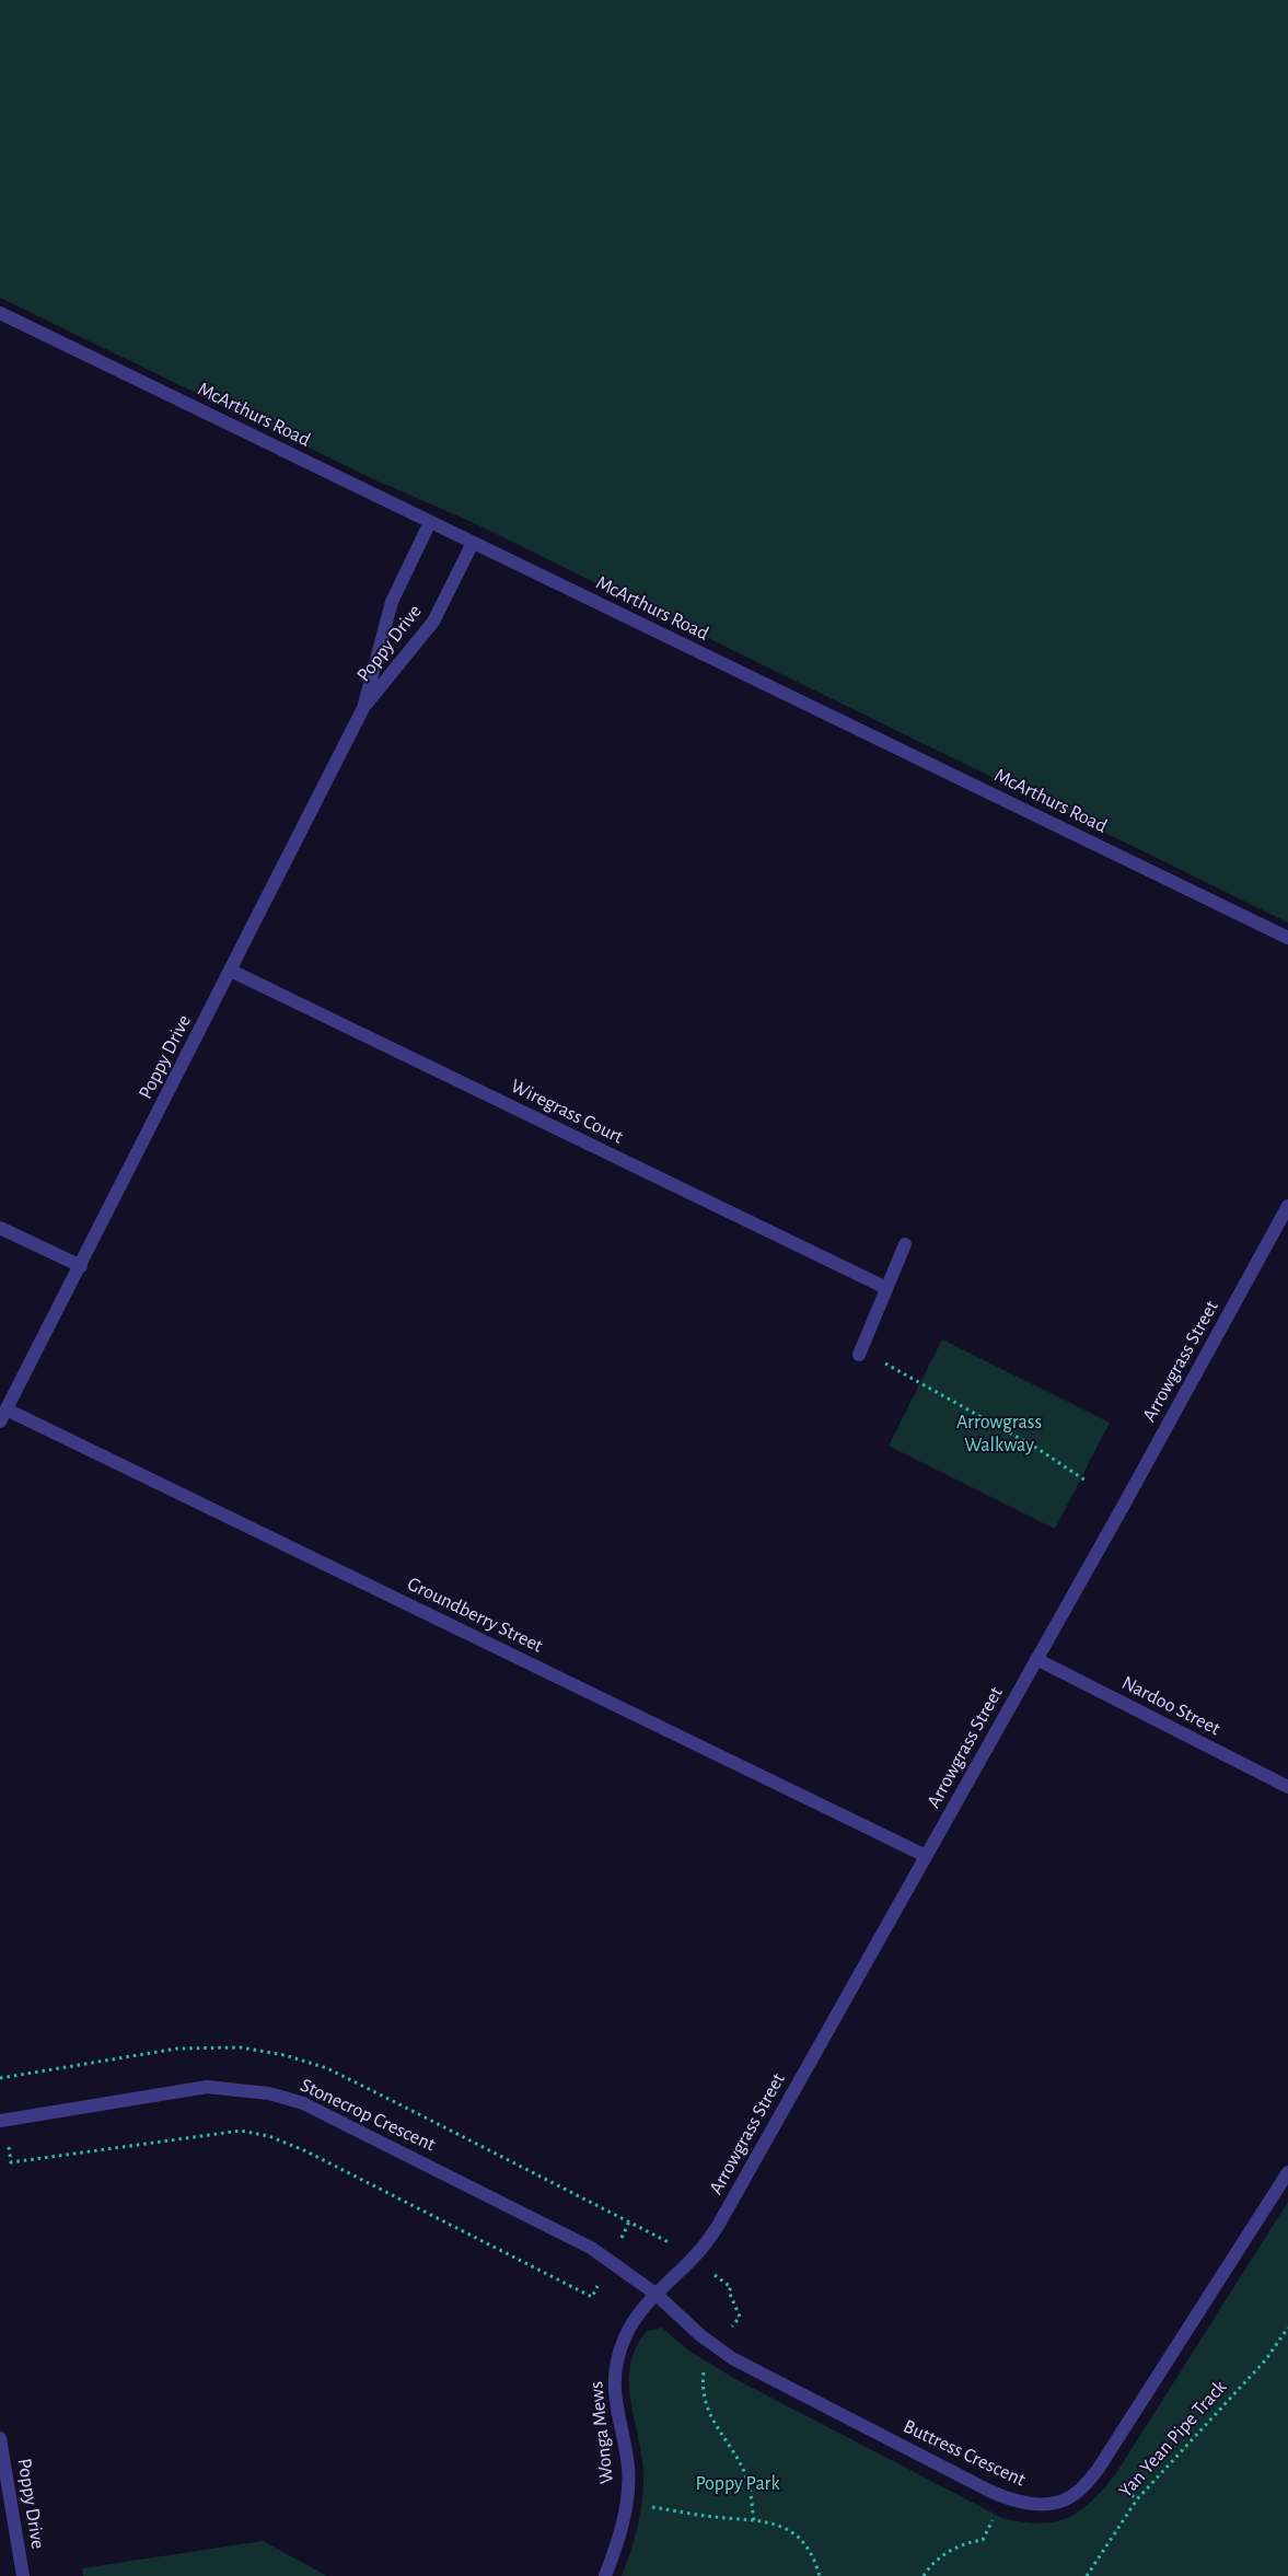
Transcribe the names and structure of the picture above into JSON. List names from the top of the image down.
{
  "streets": {
    "street": [
      "McArthurs Road",
      "Poppy Drive",
      "Wiregrass Court",
      "Arrowgrass Street",
      "Groundberry Street",
      "Nardoo Street",
      "Stonecrop Crescent",
      "Wonga Mews",
      "Buttress Crescent"
    ],
    "path": ["Yan Yean Pipe Track"]
  },
  "crossings": [
    ["McArthurs Road", "Poppy Drive"],
    ["Poppy Drive", "Wiregrass Court"],
    ["Poppy Drive", "Groundberry Street"],
    ["Arrowgrass Street", "Groundberry Street"],
    ["Arrowgrass Street", "Nardoo Street"],
    ["Arrowgrass Street", "Stonecrop Crescent"],
    ["Arrowgrass Street", "Wonga Mews"],
    ["Arrowgrass Street", "Buttress Crescent"],
    ["Stonecrop Crescent", "Wonga Mews"],
    ["Stonecrop Crescent", "Buttress Crescent"],
    ["Wonga Mews", "Buttress Crescent"]
  ],
  "parks": ["Arrowgrass Walkway", "Poppy Park"]
}
